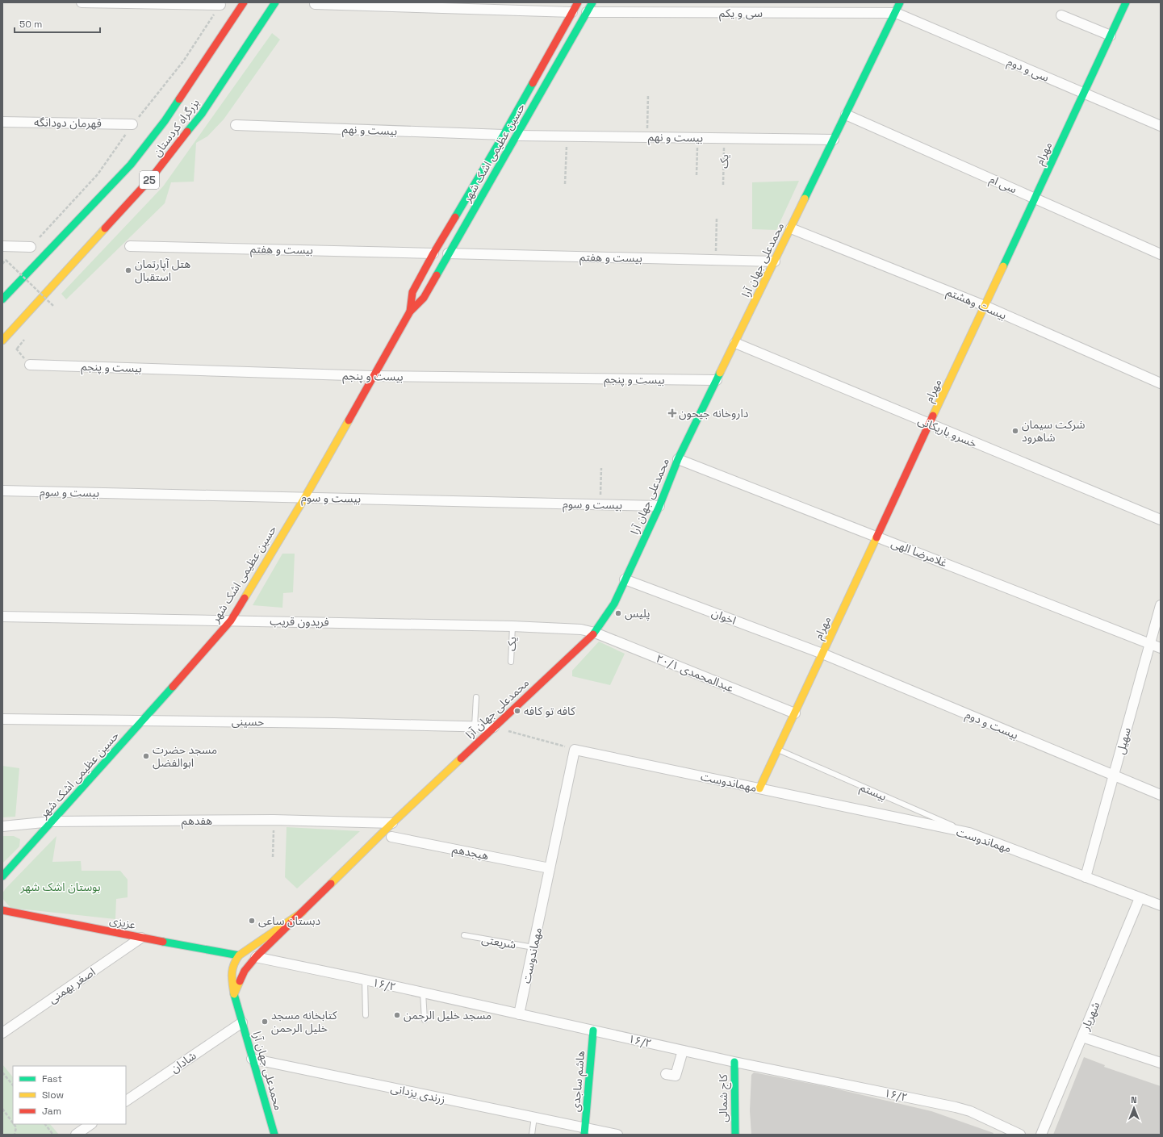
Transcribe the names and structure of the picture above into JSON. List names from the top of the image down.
{
  "streets": {
    "main road": [
      "بزرگراه کردستان",
      "حسین عظیمی اشک شهر",
      "مهرام",
      "25",
      "محمدعلی جهان آرا",
      "عزیزی",
      "هاشم ساجدی",
      "کاج شمالی"
    ],
    "street": [
      "سی و یکم",
      "سی و دوم",
      "قهرمان دودانگه",
      "بیست و نهم",
      "سی ام",
      "بیست و هفتم",
      "بیست وهشتم",
      "بیست و پنجم",
      "خسرو باریکانی",
      "بیست و سوم",
      "غلامرضا الهی",
      "اخوان",
      "فریدون قریب",
      "عبدالمحمدی ۲۰/۱",
      "حسینی",
      "بیست و دوم",
      "سهیل",
      "مهماندوست",
      "هفدهم",
      "هیجدهم",
      "۱۶/۲",
      "اصغر بهمنی",
      "شهریار",
      "شادان",
      "زرندی یزدانی"
    ],
    "lane": ["یک", "بیستم", "شریعتی"]
  },
  "crossings": [
    ["سی و یکم", "سی و دوم"],
    ["سی و یکم", "حسین عظیمی اشک شهر"],
    ["سی و یکم", "محمدعلی جهان آرا"],
    ["سی و دوم", "مهرام"],
    ["سی و دوم", "محمدعلی جهان آرا"],
    ["بیست و نهم", "حسین عظیمی اشک شهر"],
    ["بیست و نهم", "یک"],
    ["بیست و نهم", "محمدعلی جهان آرا"],
    ["حسین عظیمی اشک شهر", "بیست و هفتم"],
    ["حسین عظیمی اشک شهر", "بیست و پنجم"],
    ["حسین عظیمی اشک شهر", "بیست و سوم"],
    ["حسین عظیمی اشک شهر", "فریدون قریب"],
    ["حسین عظیمی اشک شهر", "حسینی"],
    ["حسین عظیمی اشک شهر", "هفدهم"],
    ["مهرام", "سی ام"],
    ["مهرام", "بیست وهشتم"],
    ["مهرام", "خسرو باریکانی"],
    ["مهرام", "غلامرضا الهی"],
    ["مهرام", "اخوان"],
    ["مهرام", "عبدالمحمدی ۲۰/۱"],
    ["مهرام", "بیست و دوم"],
    ["مهرام", "مهماندوست"],
    ["مهرام", "بیستم"],
    ["یک", "فریدون قریب"],
    ["سی ام", "محمدعلی جهان آرا"],
    ["بیست و هفتم", "محمدعلی جهان آرا"],
    ["محمدعلی جهان آرا", "بیست وهشتم"],
    ["محمدعلی جهان آرا", "بیست و پنجم"],
    ["محمدعلی جهان آرا", "خسرو باریکانی"],
    ["محمدعلی جهان آرا", "بیست و سوم"],
    ["محمدعلی جهان آرا", "غلامرضا الهی"],
    ["محمدعلی جهان آرا", "اخوان"],
    ["محمدعلی جهان آرا", "فریدون قریب"],
    ["محمدعلی جهان آرا", "عبدالمحمدی ۲۰/۱"],
    ["محمدعلی جهان آرا", "حسینی"],
    ["محمدعلی جهان آرا", "هفدهم"],
    ["محمدعلی جهان آرا", "عزیزی"],
    ["محمدعلی جهان آرا", "شادان"],
    ["محمدعلی جهان آرا", "زرندی یزدانی"],
    ["غلامرضا الهی", "سهیل"],
    ["اخوان", "بیست و دوم"],
    ["فریدون قریب", "عبدالمحمدی ۲۰/۱"],
    ["بیست و دوم", "سهیل"],
    ["سهیل", "مهماندوست"],
    ["مهماندوست", "بیستم"],
    ["مهماندوست", "هیجدهم"],
    ["مهماندوست", "شریعتی"],
    ["مهماندوست", "۱۶/۲"],
    ["مهماندوست", "شهریار"],
    ["عزیزی", "اصغر بهمنی"],
    ["۱۶/۲", "هاشم ساجدی"],
    ["۱۶/۲", "کاج شمالی"],
    ["هاشم ساجدی", "زرندی یزدانی"]
  ],
  "parks": ["بوستان اشک شهر"],
  "places": {
    "other": [
      "هتل آپارتمان استقبال",
      "شرکت سیمان شاهرود",
      "پلیس",
      "کافه تو کافه",
      "مسجد حضرت ابوالفضل",
      "دبستان ساعی",
      "مسجد خلیل الرحمن",
      "كتابخانه مسجد خليل الرحمن"
    ],
    "health": ["داروخانه جیحون"]
  },
  "legend": ["Fast", "Slow", "Jam"],
  "scale_bar": "50 m",
  "north": "top"
}
